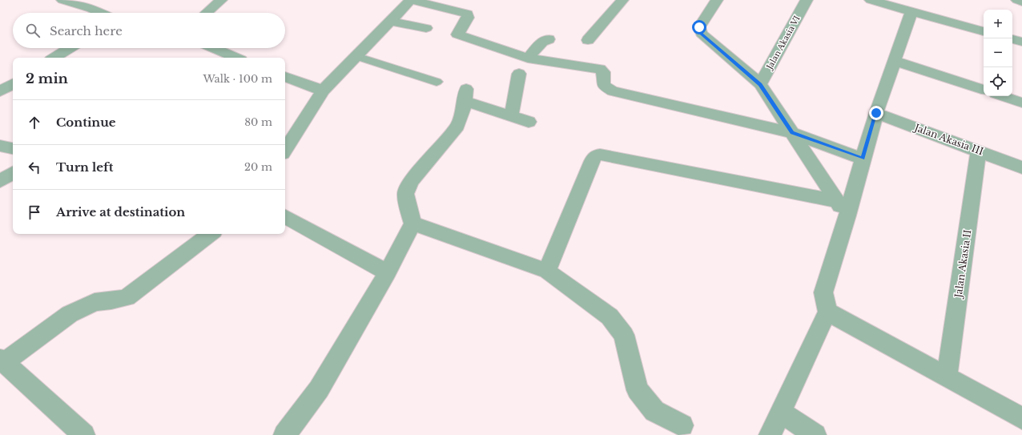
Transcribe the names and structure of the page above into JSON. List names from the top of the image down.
{
  "streets": {
    "street": ["Jalan Akasia VI", "Jalan Akasia III", "Jalan Akasia II"]
  },
  "crossings": [
    ["Jalan Akasia III", "Jalan Akasia II"]
  ],
  "page": {
    "map_buttons": ["+", "−"],
    "search": "Search here",
    "heading": ["2 min", "Walk · 100 m"],
    "list": [
      ["Continue", "80 m"],
      ["Turn left", "20 m"],
      "Arrive at destination"
    ]
  }
}
